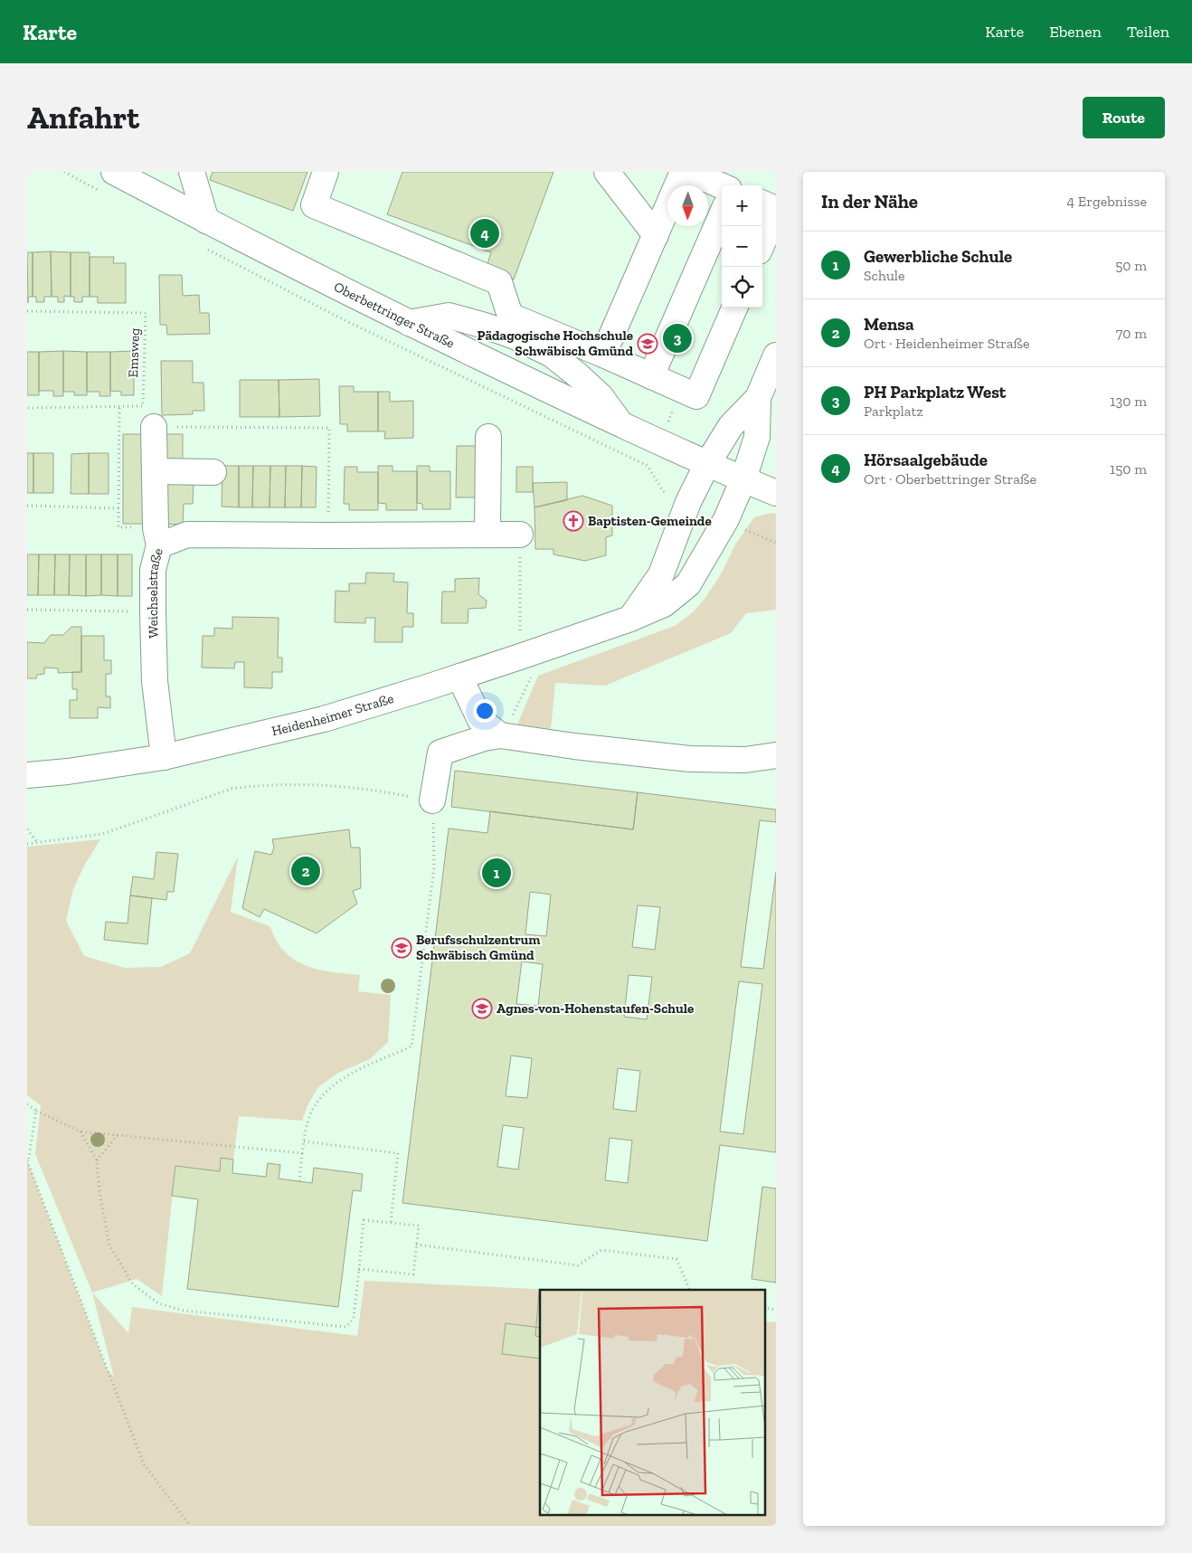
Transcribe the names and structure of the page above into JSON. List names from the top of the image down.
{
  "streets": {
    "street": ["Oberbettringer Straße", "Weichselstraße", "Heidenheimer Straße"],
    "path": ["Emsweg"]
  },
  "crossings": [
    ["Oberbettringer Straße", "Heidenheimer Straße"],
    ["Weichselstraße", "Heidenheimer Straße"]
  ],
  "places": {
    "school or university": ["Pädagogische Hochschule Schwäbisch Gmünd", "Berufsschulzentrum Schwäbisch Gmünd", "Agnes-von-Hohenstaufen-Schule"],
    "church": ["Baptisten-Gemeinde"]
  },
  "north": "bottom",
  "page": {
    "header": "Karte",
    "nav": ["Karte", "Ebenen", "Teilen"],
    "buttons": "Route",
    "title": "Anfahrt",
    "heading": ["In der Nähe", "4 Ergebnisse"],
    "map_buttons": ["+", "−"],
    "pins": [
      "4",
      "3",
      "2",
      "1"
    ],
    "list": [
      {
        "mark": "1",
        "name": "Gewerbliche Schule",
        "note": "Schule",
        "value": "50 m"
      },
      {
        "mark": "2",
        "name": "Mensa",
        "note": "Ort · Heidenheimer Straße",
        "value": "70 m"
      },
      {
        "mark": "3",
        "name": "PH Parkplatz West",
        "note": "Parkplatz",
        "value": "130 m"
      },
      {
        "mark": "4",
        "name": "Hörsaalgebäude",
        "note": "Ort · Oberbettringer Straße",
        "value": "150 m"
      }
    ]
  }
}
